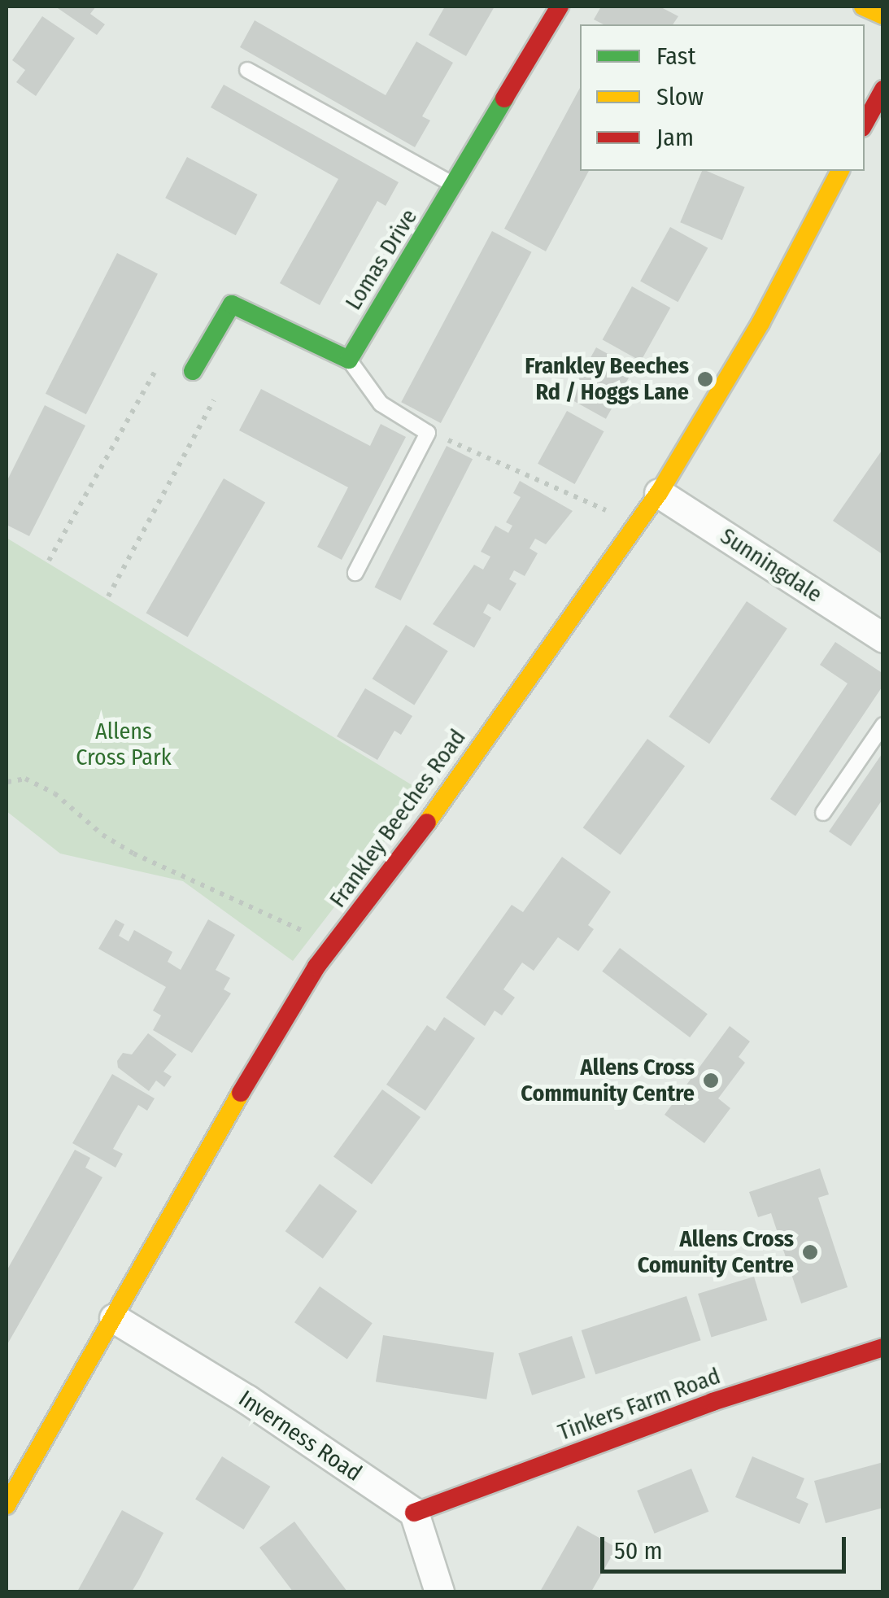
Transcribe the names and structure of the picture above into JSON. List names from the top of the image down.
{
  "streets": {
    "street": [
      "Lomas Drive",
      "Sunningdale",
      "Frankley Beeches Road",
      "Tinkers Farm Road",
      "Inverness Road"
    ]
  },
  "crossings": [
    ["Sunningdale", "Frankley Beeches Road"],
    ["Frankley Beeches Road", "Inverness Road"],
    ["Tinkers Farm Road", "Inverness Road"]
  ],
  "parks": ["Allens Cross Park"],
  "places": ["Frankley Beeches Rd / Hoggs Lane", "Allens Cross Community Centre", "Allens Cross Comunity Centre"],
  "legend": ["Fast", "Slow", "Jam"],
  "scale_bar": "50 m"
}
